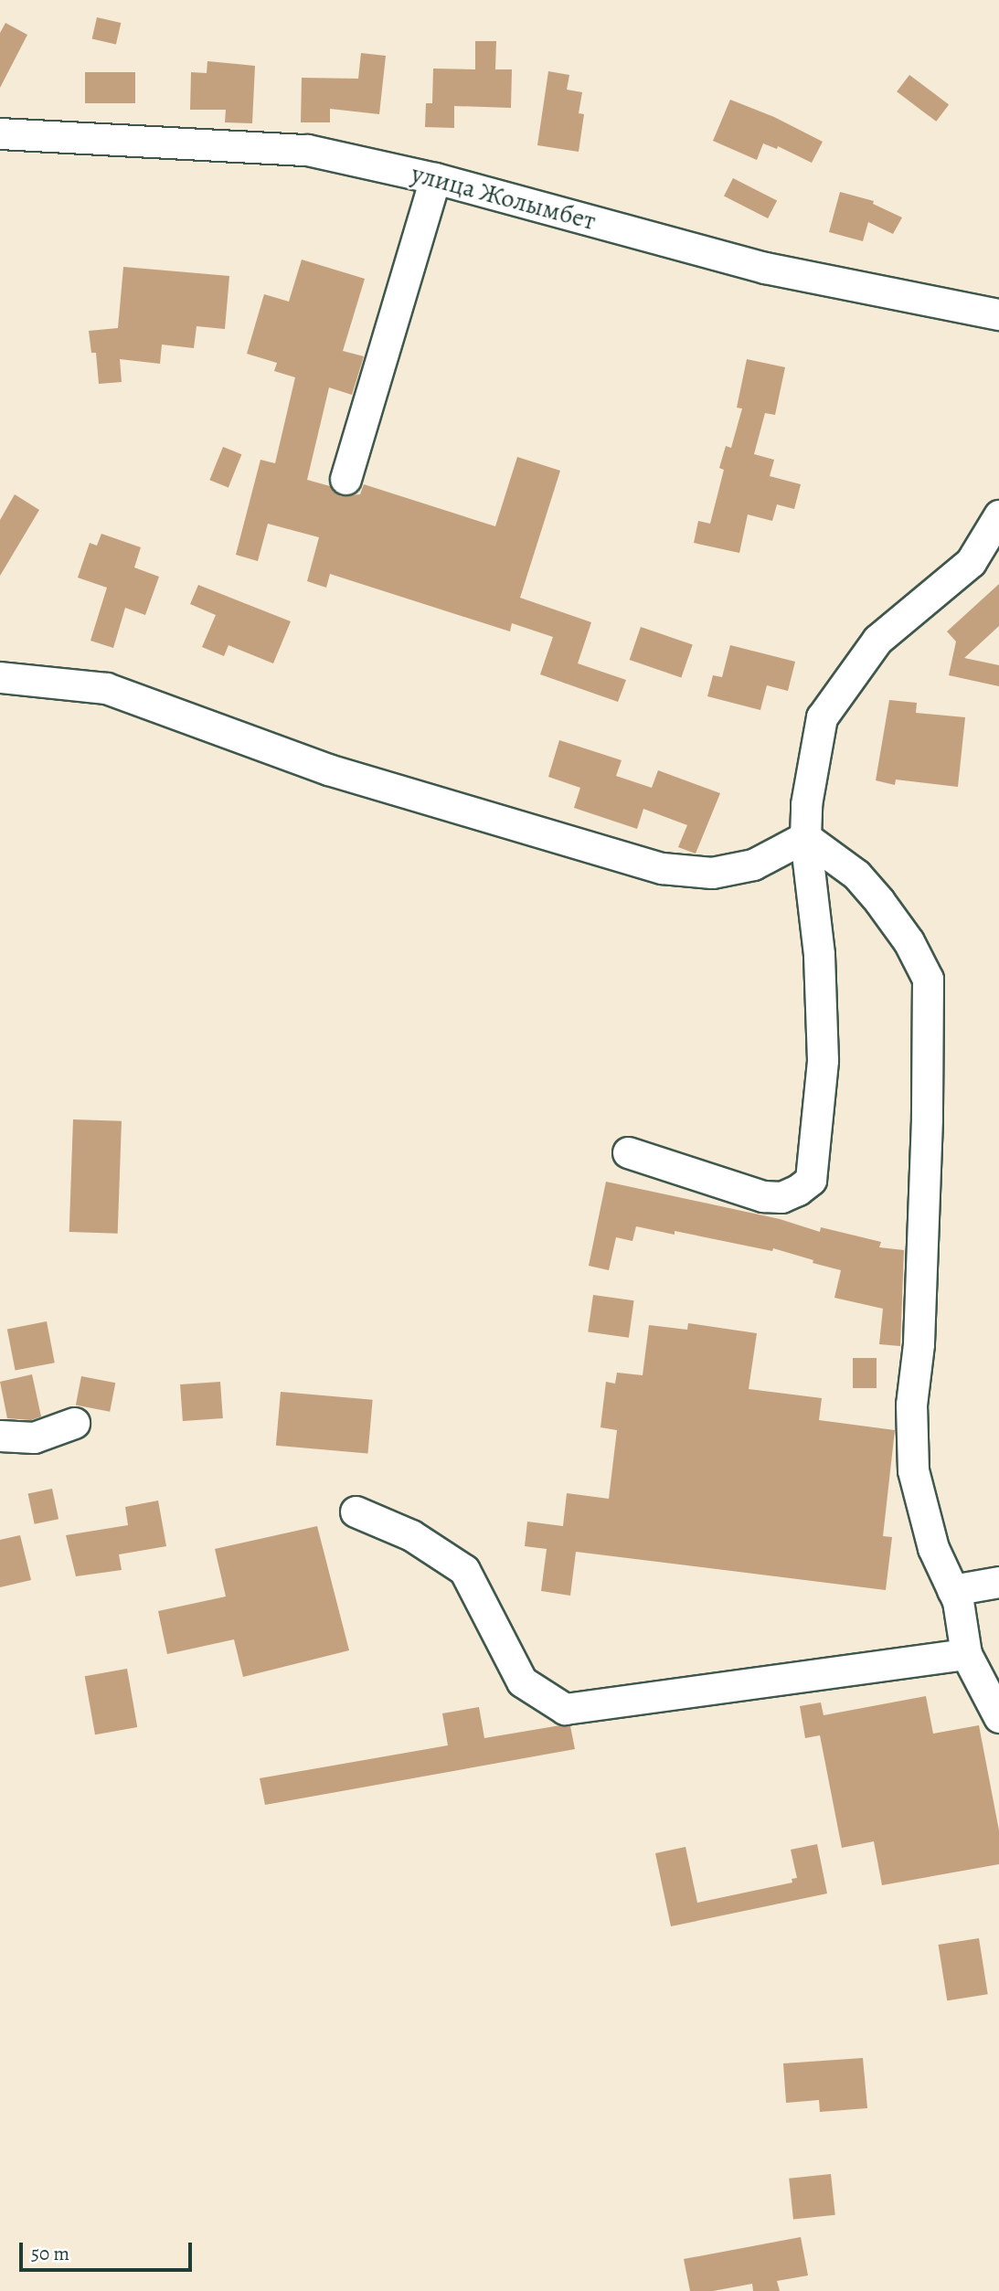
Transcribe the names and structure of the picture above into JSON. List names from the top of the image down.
{
  "streets": {
    "street": ["улица Жолымбет"]
  },
  "scale_bar": "50 m"
}
